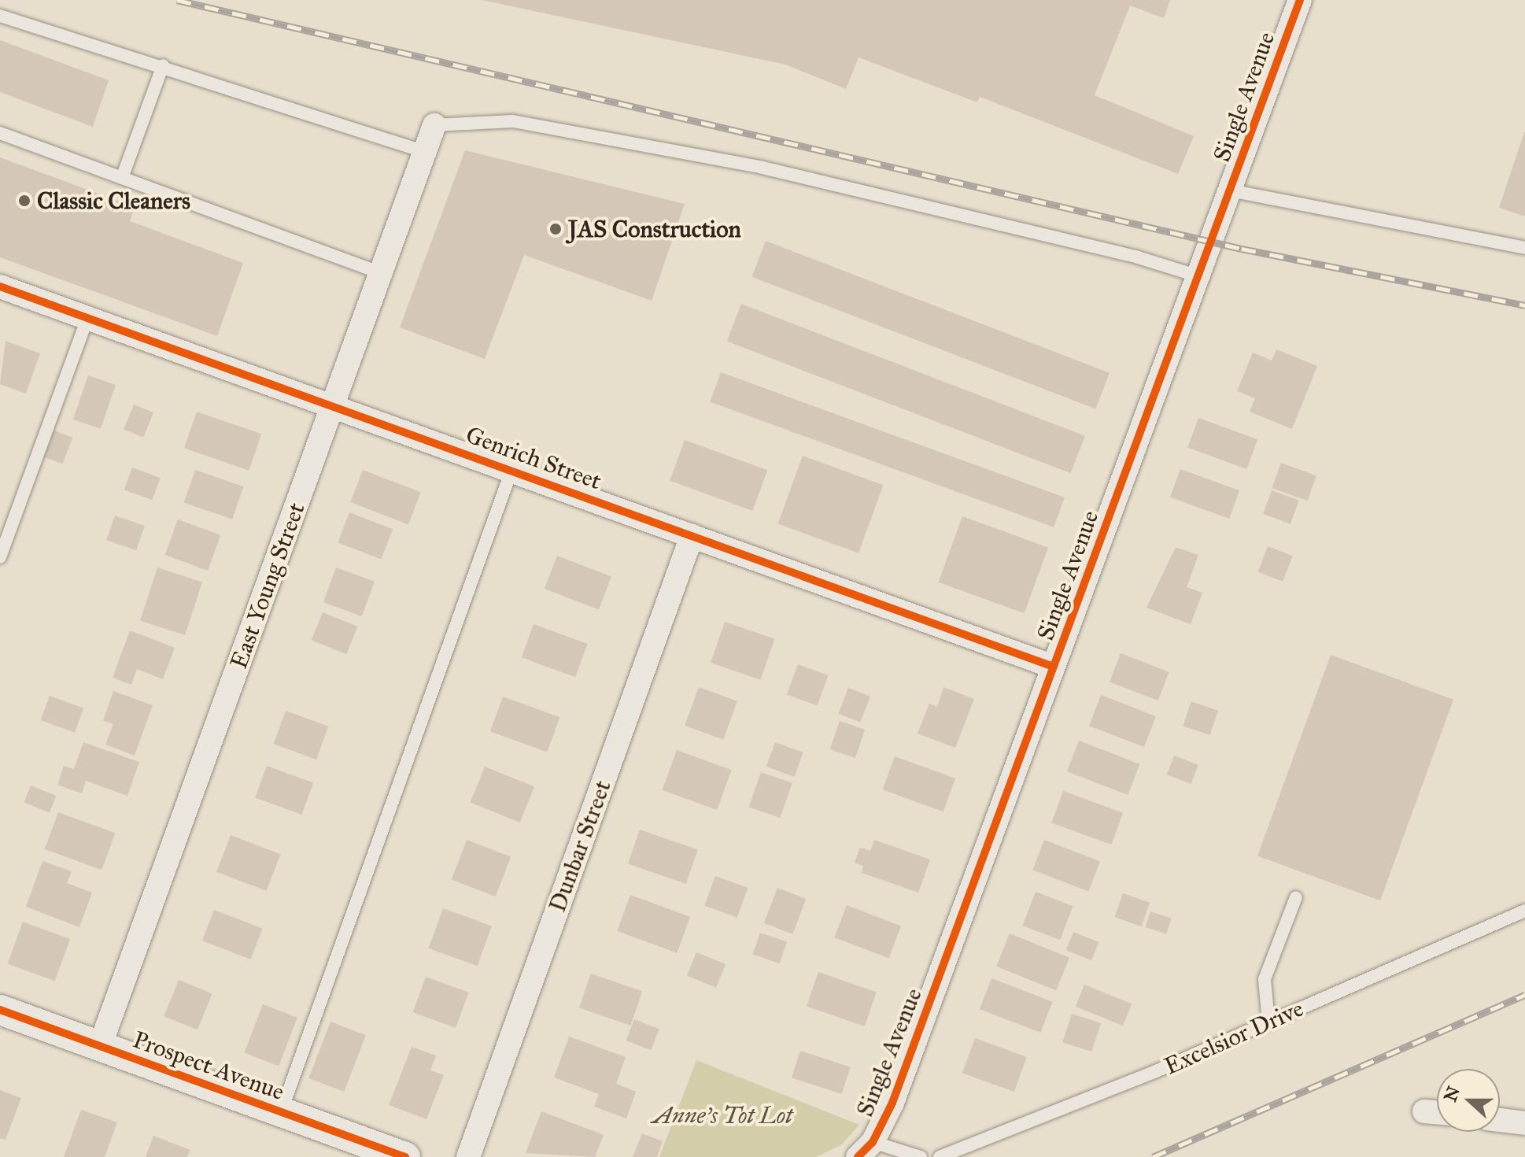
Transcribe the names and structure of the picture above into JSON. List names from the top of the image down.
{
  "streets": {
    "street": [
      "Single Avenue",
      "Genrich Street",
      "East Young Street",
      "Dunbar Street",
      "Prospect Avenue"
    ],
    "lane": ["Excelsior Drive"]
  },
  "crossings": [
    ["Single Avenue", "Genrich Street"],
    ["Genrich Street", "East Young Street"],
    ["Genrich Street", "Dunbar Street"],
    ["East Young Street", "Prospect Avenue"]
  ],
  "parks": ["Anne's Tot Lot"],
  "places": ["Classic Cleaners", "JAS Construction"],
  "north": "left"
}
